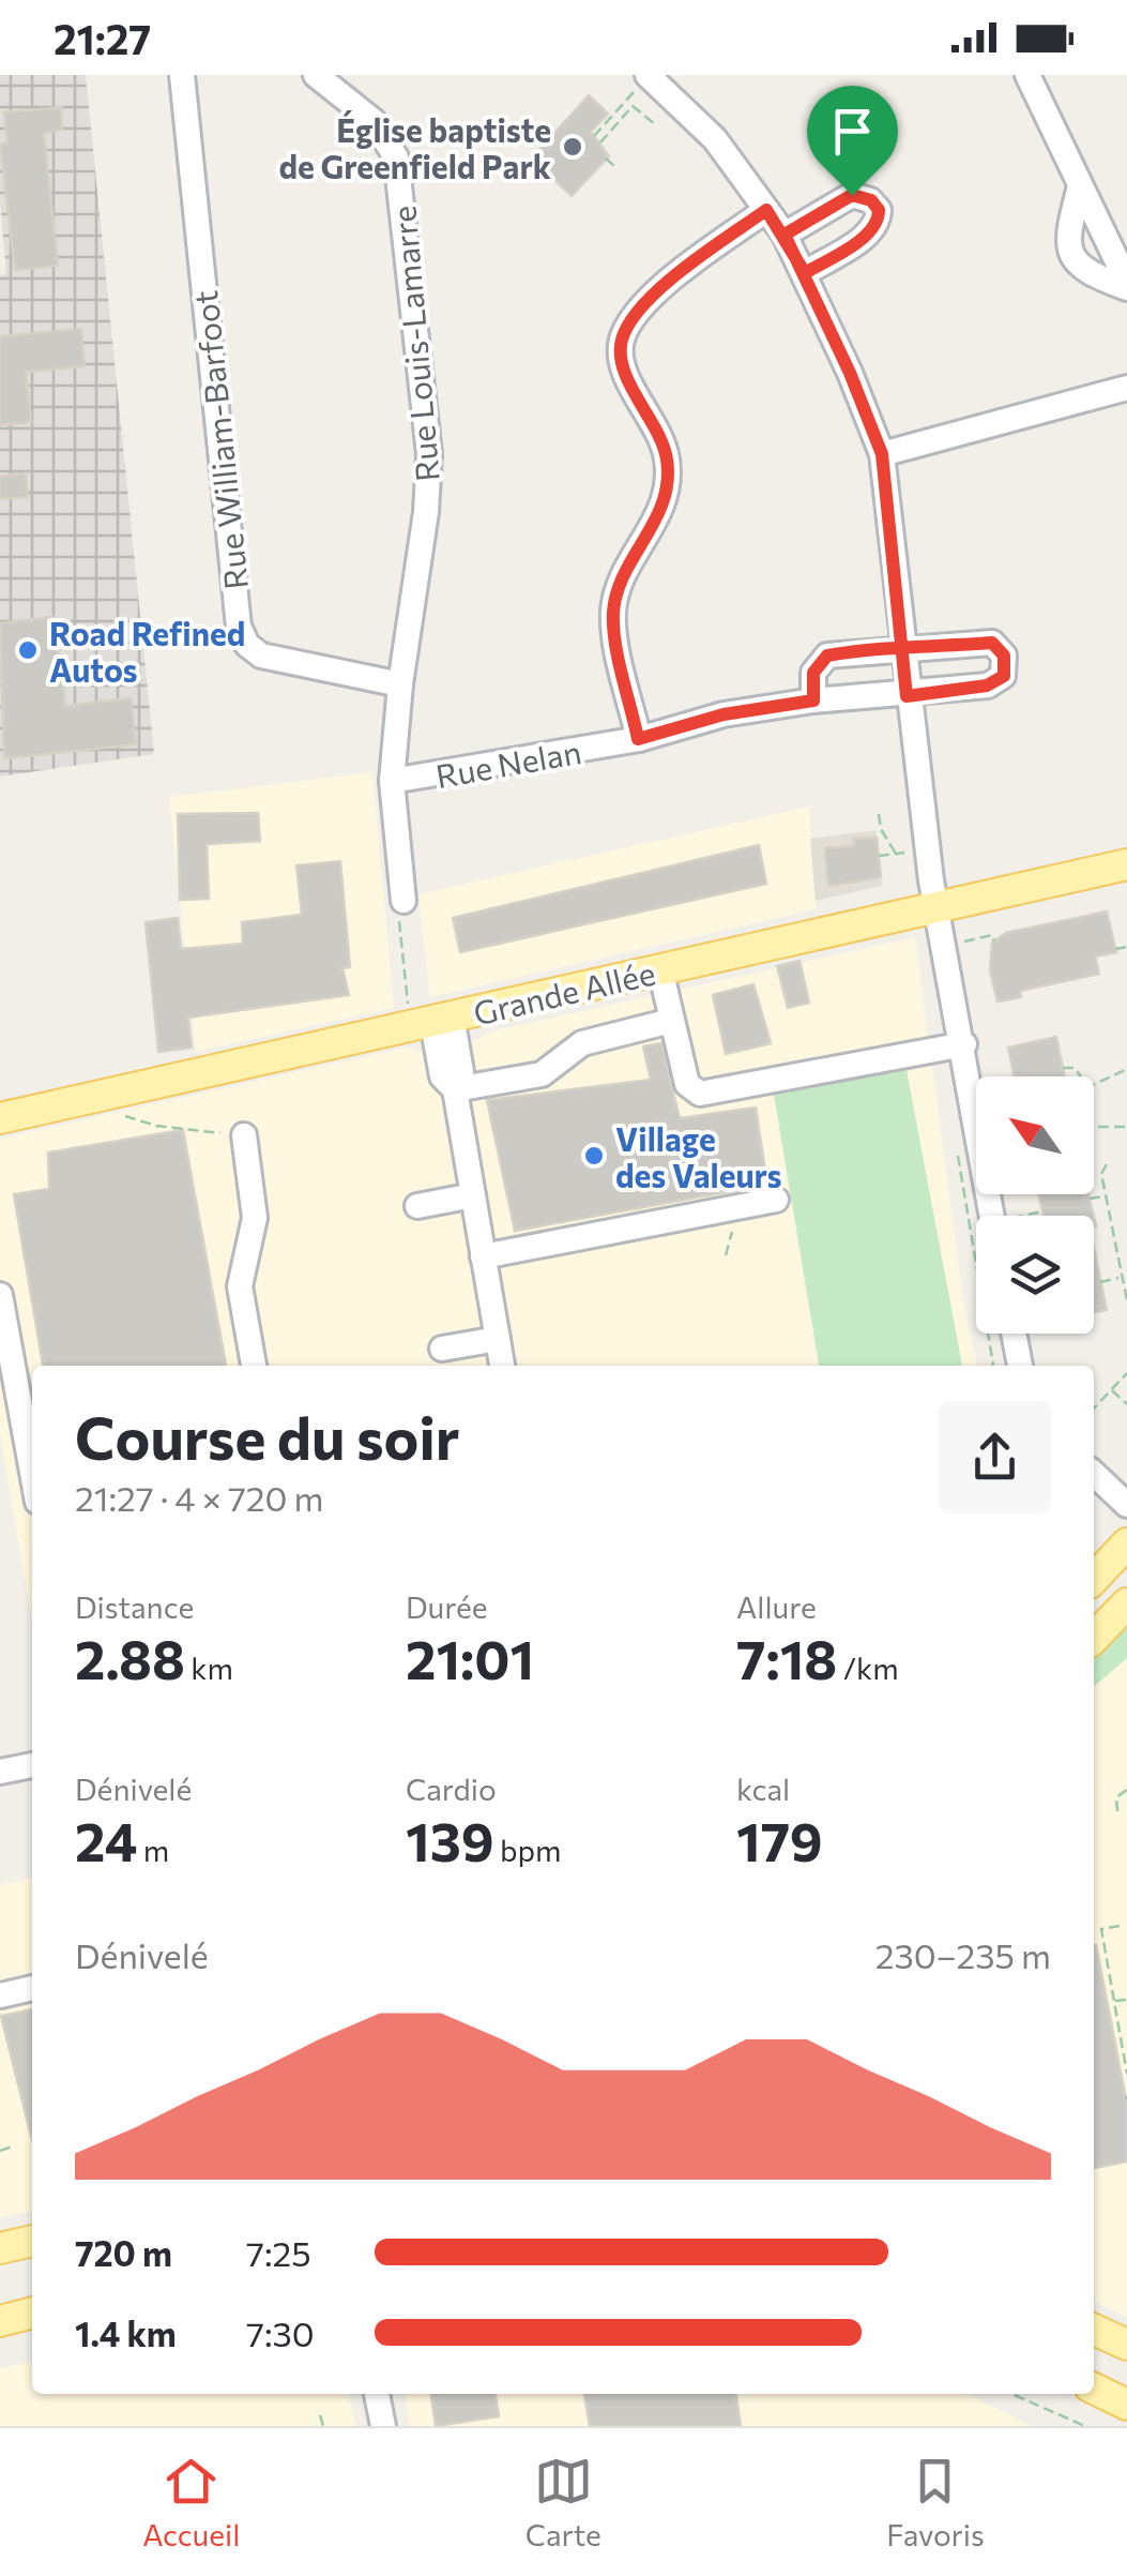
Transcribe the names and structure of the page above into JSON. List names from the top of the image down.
{
  "streets": {
    "main road": ["Grande Allée"],
    "street": ["Rue Louis-Lamarre", "Rue William-Barfoot", "Rue Nelan"]
  },
  "crossings": [
    ["Rue Louis-Lamarre", "Rue William-Barfoot"],
    ["Rue Louis-Lamarre", "Rue Nelan"]
  ],
  "places": ["Église baptiste de Greenfield Park", "Road Refined Autos", "Village des Valeurs"],
  "north": "top left",
  "page": {
    "status": "21:27",
    "heading": ["Course du soir", "21:27 · 4 × 720 m"],
    "stats": [
      ["Distance", "2.88 km"],
      ["Durée", "21:01"],
      ["Allure", "7:18 /km"],
      ["Dénivelé", "24 m"],
      ["Cardio", "139 bpm"],
      ["kcal", "179"]
    ],
    "chart": ["Dénivelé", "230–235 m"],
    "list": [
      {
        "name": "720 m",
        "note": "7:25"
      },
      {
        "name": "1.4 km",
        "note": "7:30"
      }
    ],
    "tabs": ["Accueil", "Carte", "Favoris"]
  }
}
